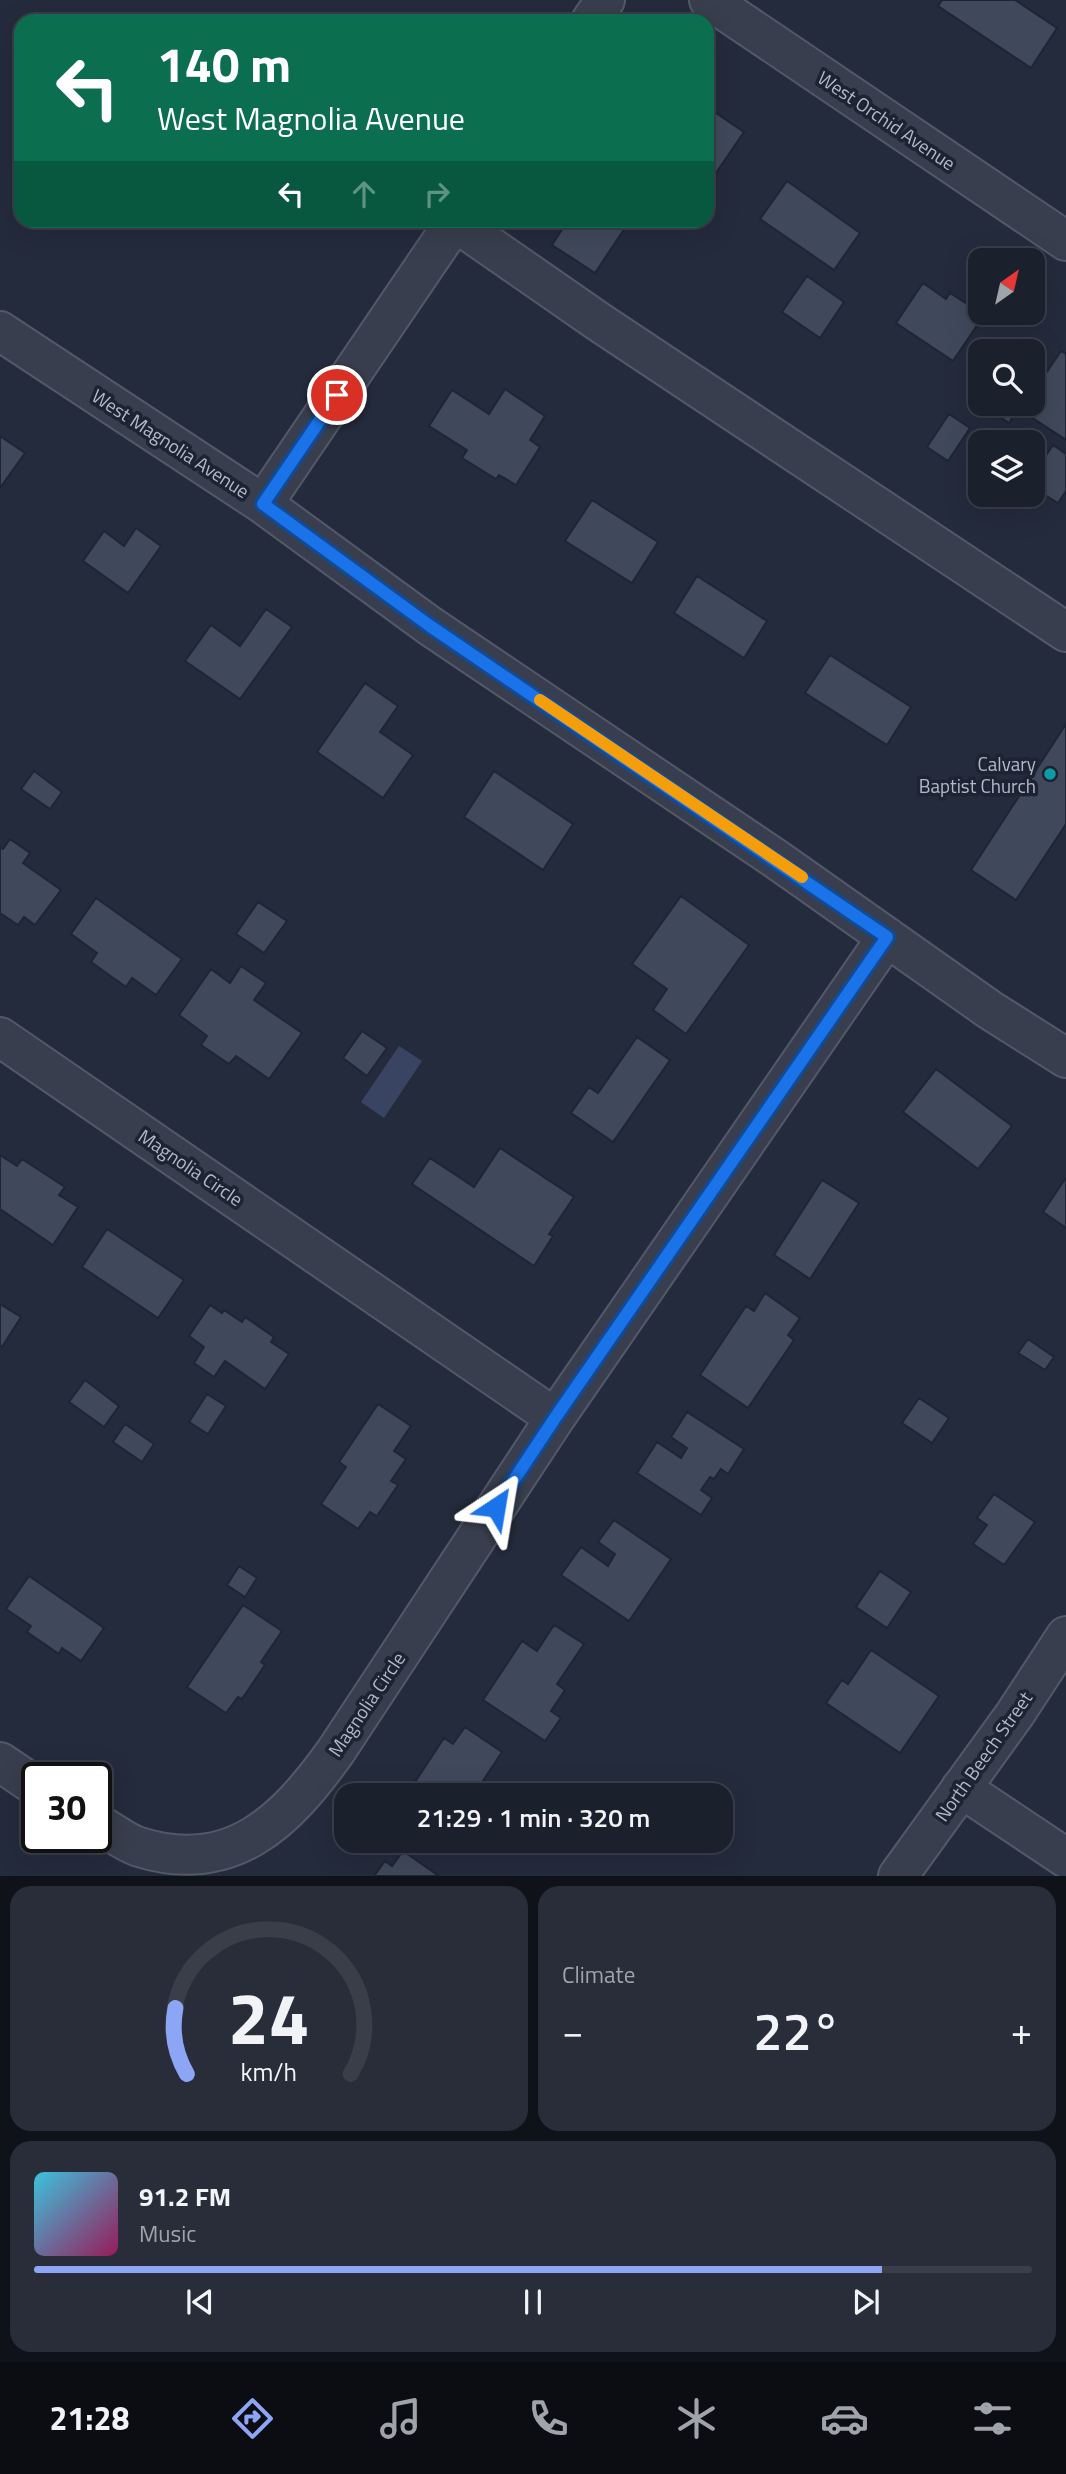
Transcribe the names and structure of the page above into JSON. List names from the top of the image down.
{
  "streets": {
    "street": [
      "West Orchid Avenue",
      "West Magnolia Avenue",
      "Magnolia Circle",
      "North Beech Street"
    ]
  },
  "crossings": [
    ["West Magnolia Avenue", "Magnolia Circle"]
  ],
  "places": ["Calvary Baptist Church"],
  "north": "top right",
  "page": {
    "turn": ["140 m", "West Magnolia Avenue"],
    "limit": "30",
    "trip": "21:29 · 1 min · 320 m",
    "tile": "Climate",
    "heat": ["−", "22°", "+"],
    "song": ["91.2 FM", "Music"],
    "tabs": "21:28",
    "gauge": ["24", "km/h"]
  }
}
